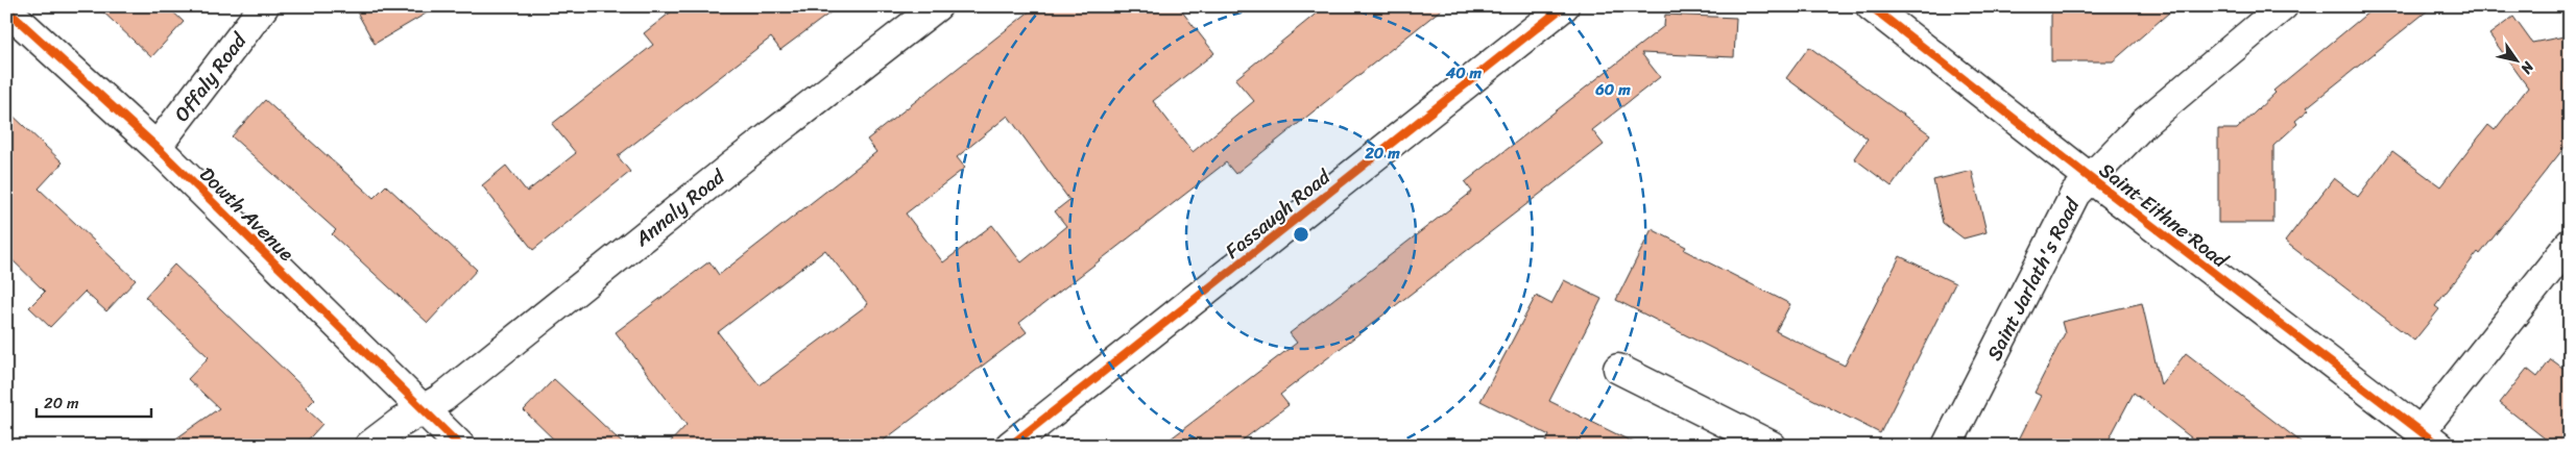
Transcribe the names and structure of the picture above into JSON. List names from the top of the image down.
{
  "streets": {
    "street": [
      "Offaly Road",
      "Annaly Road",
      "Dowth Avenue",
      "Fassaugh Road",
      "Saint Eithne Road",
      "Saint Jarlath's Road"
    ]
  },
  "crossings": [
    ["Offaly Road", "Dowth Avenue"],
    ["Annaly Road", "Dowth Avenue"],
    ["Saint Eithne Road", "Saint Jarlath's Road"]
  ],
  "scale_bar": "20 m",
  "north": "bottom right",
  "rings": ["40 m", "60 m", "20 m"]
}
